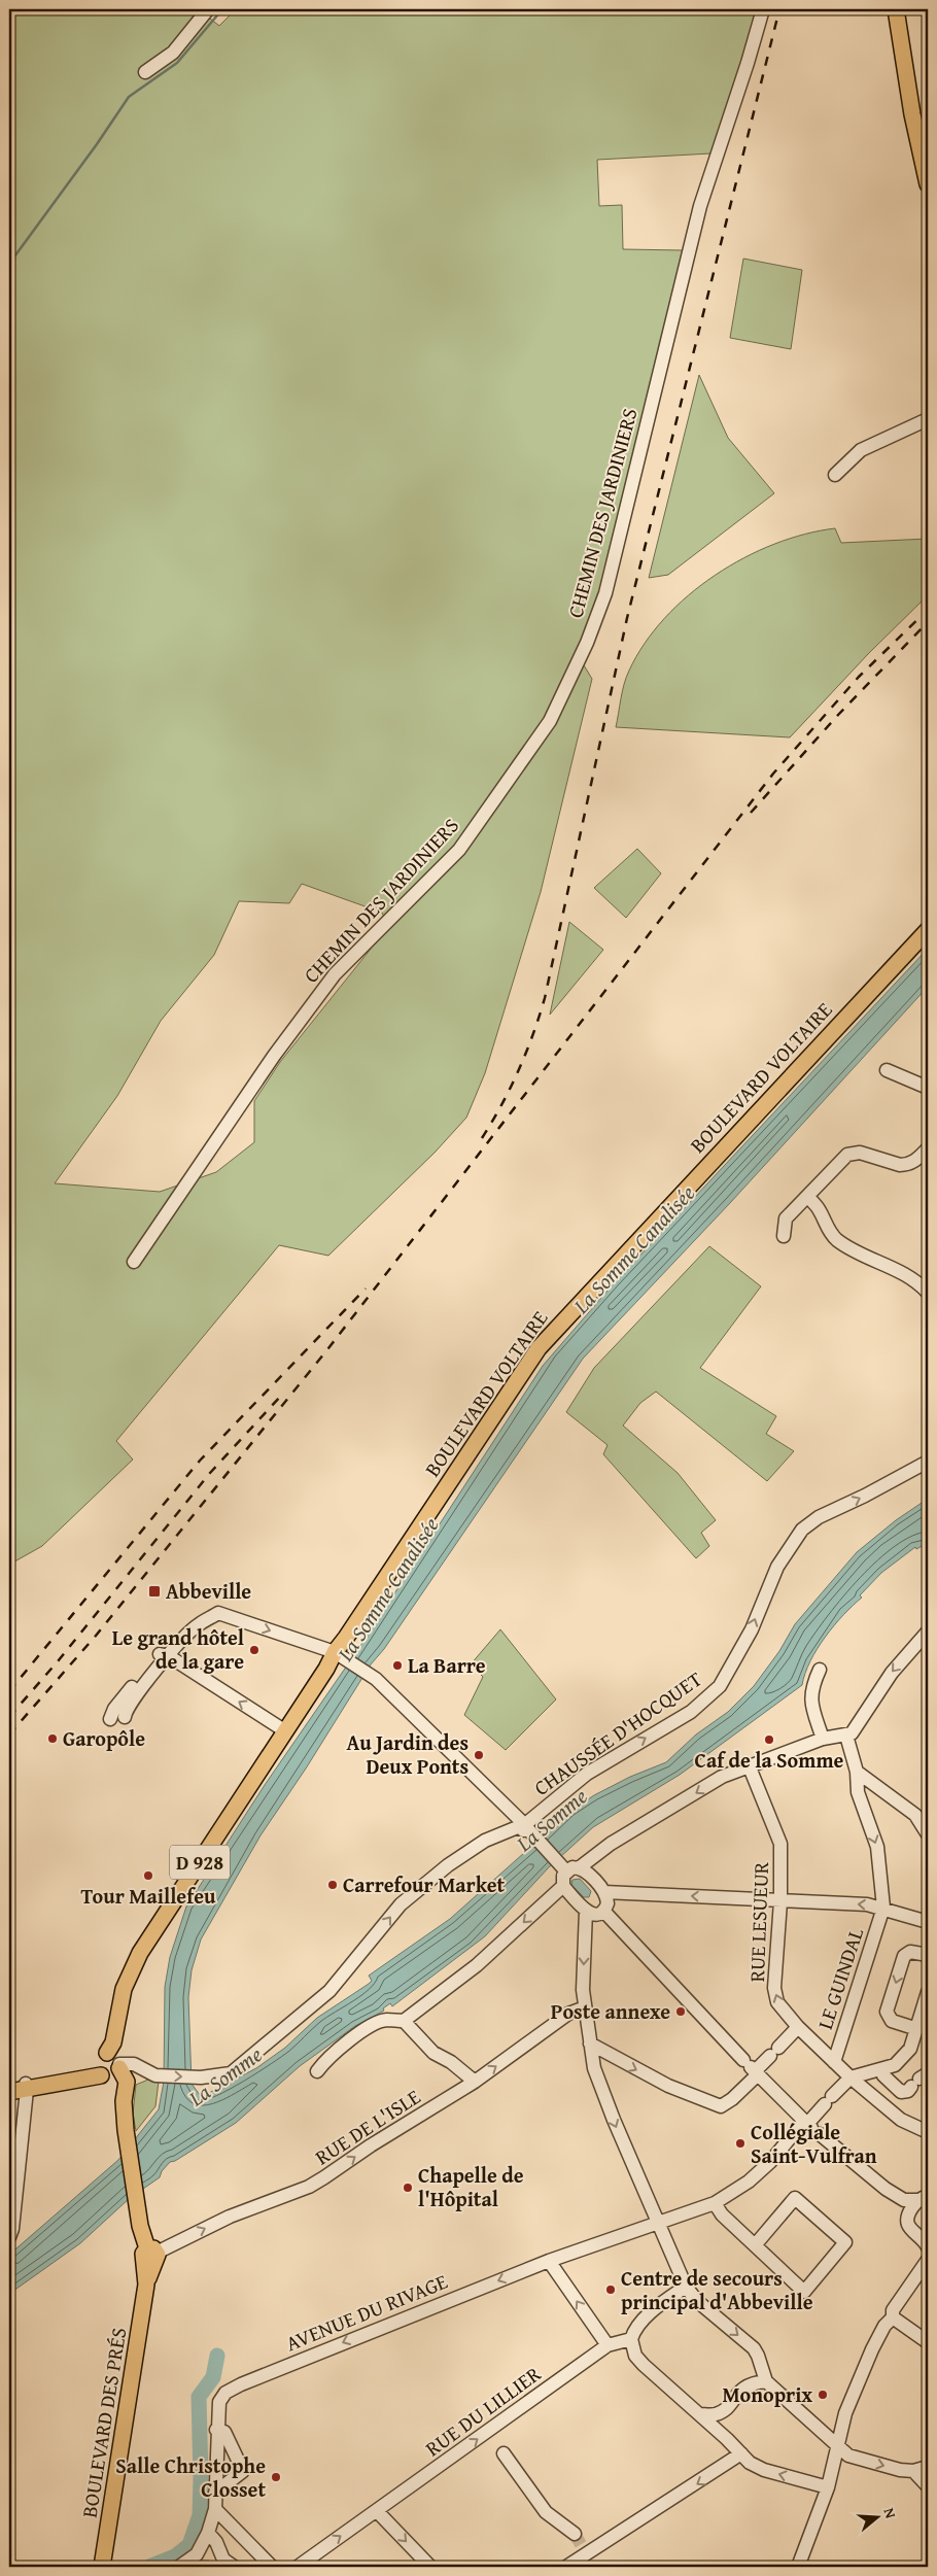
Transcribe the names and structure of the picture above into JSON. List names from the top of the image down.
{
  "streets": {
    "main road": ["BOULEVARD VOLTAIRE", "D 928", "BOULEVARD DES PRÉS"],
    "street": [
      "CHEMIN DES JARDINIERS",
      "CHAUSSÉE D'HOCQUET",
      "RUE LESUEUR",
      "LE GUINDAL",
      "RUE DE L'ISLE",
      "AVENUE DU RIVAGE",
      "RUE DU LILLIER"
    ]
  },
  "crossings": [
    ["BOULEVARD VOLTAIRE", "D 928"],
    ["D 928", "BOULEVARD DES PRÉS"],
    ["RUE LESUEUR", "LE GUINDAL"],
    ["RUE LESUEUR", "AVENUE DU RIVAGE"],
    ["RUE DE L'ISLE", "BOULEVARD DES PRÉS"]
  ],
  "one_way": ["AVENUE DU RIVAGE", "RUE DU LILLIER"],
  "water": ["La Somme Canalisée", "La Somme"],
  "places": {
    "transit": ["Abbeville"],
    "other": [
      "Le grand hôtel de la gare",
      "La Barre",
      "Garopôle",
      "Caf de la Somme",
      "Au Jardin des Deux Ponts",
      "Tour Maillefeu",
      "Carrefour Market",
      "Poste annexe",
      "Collégiale Saint-Vulfran",
      "Chapelle de l'Hôpital",
      "Centre de secours principal d'Abbeville",
      "Monoprix",
      "Salle Christophe Closset"
    ]
  },
  "north": "right"
}
